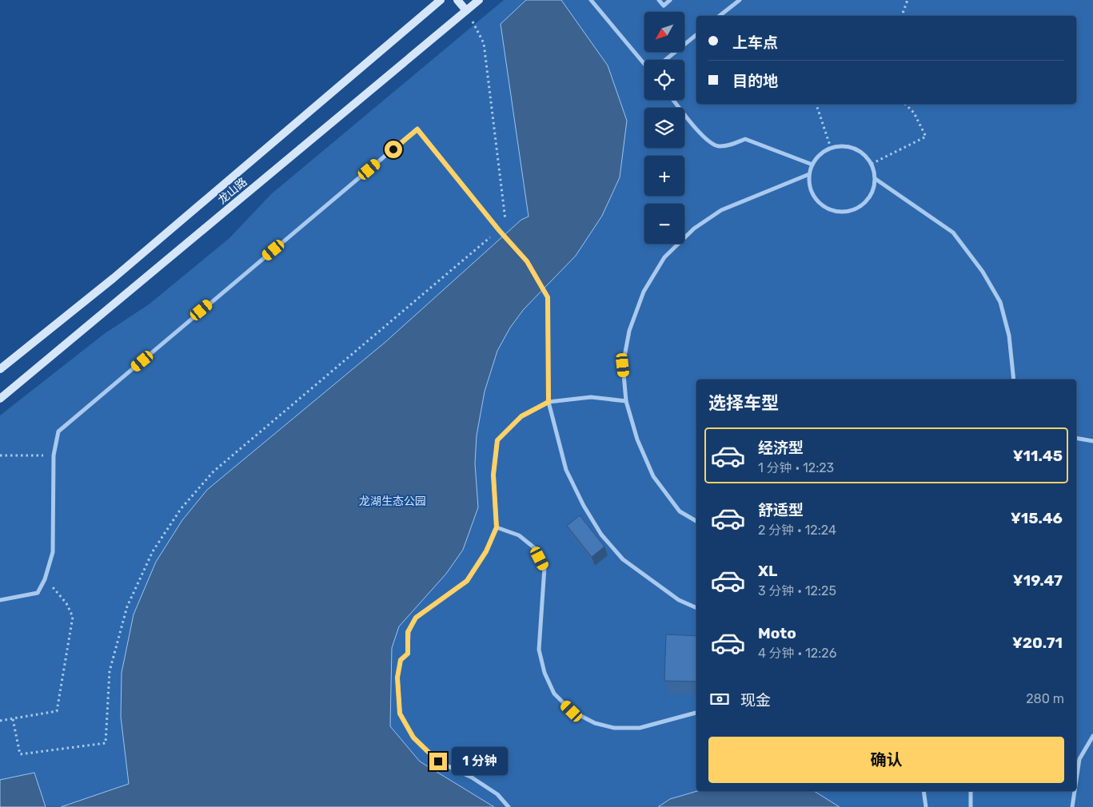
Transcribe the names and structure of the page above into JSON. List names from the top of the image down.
{
  "streets": {
    "street": ["龙山路"]
  },
  "parks": ["龙湖生态公园"],
  "north": "bottom left",
  "page": {
    "map_buttons": ["+", "−"],
    "banner": ["上车点", "目的地"],
    "heading": "选择车型",
    "list": [
      {
        "name": "经济型",
        "note": "1 分钟 · 12:23",
        "value": "¥11.45"
      },
      {
        "name": "舒适型",
        "note": "2 分钟 · 12:24",
        "value": "¥15.46"
      },
      {
        "name": "XL",
        "note": "3 分钟 · 12:25",
        "value": "¥19.47"
      },
      {
        "name": "Moto",
        "note": "4 分钟 · 12:26",
        "value": "¥20.71"
      }
    ],
    "pay": ["现金", "280 m"],
    "buttons": "确认",
    "bubble": "1 分钟"
  }
}
